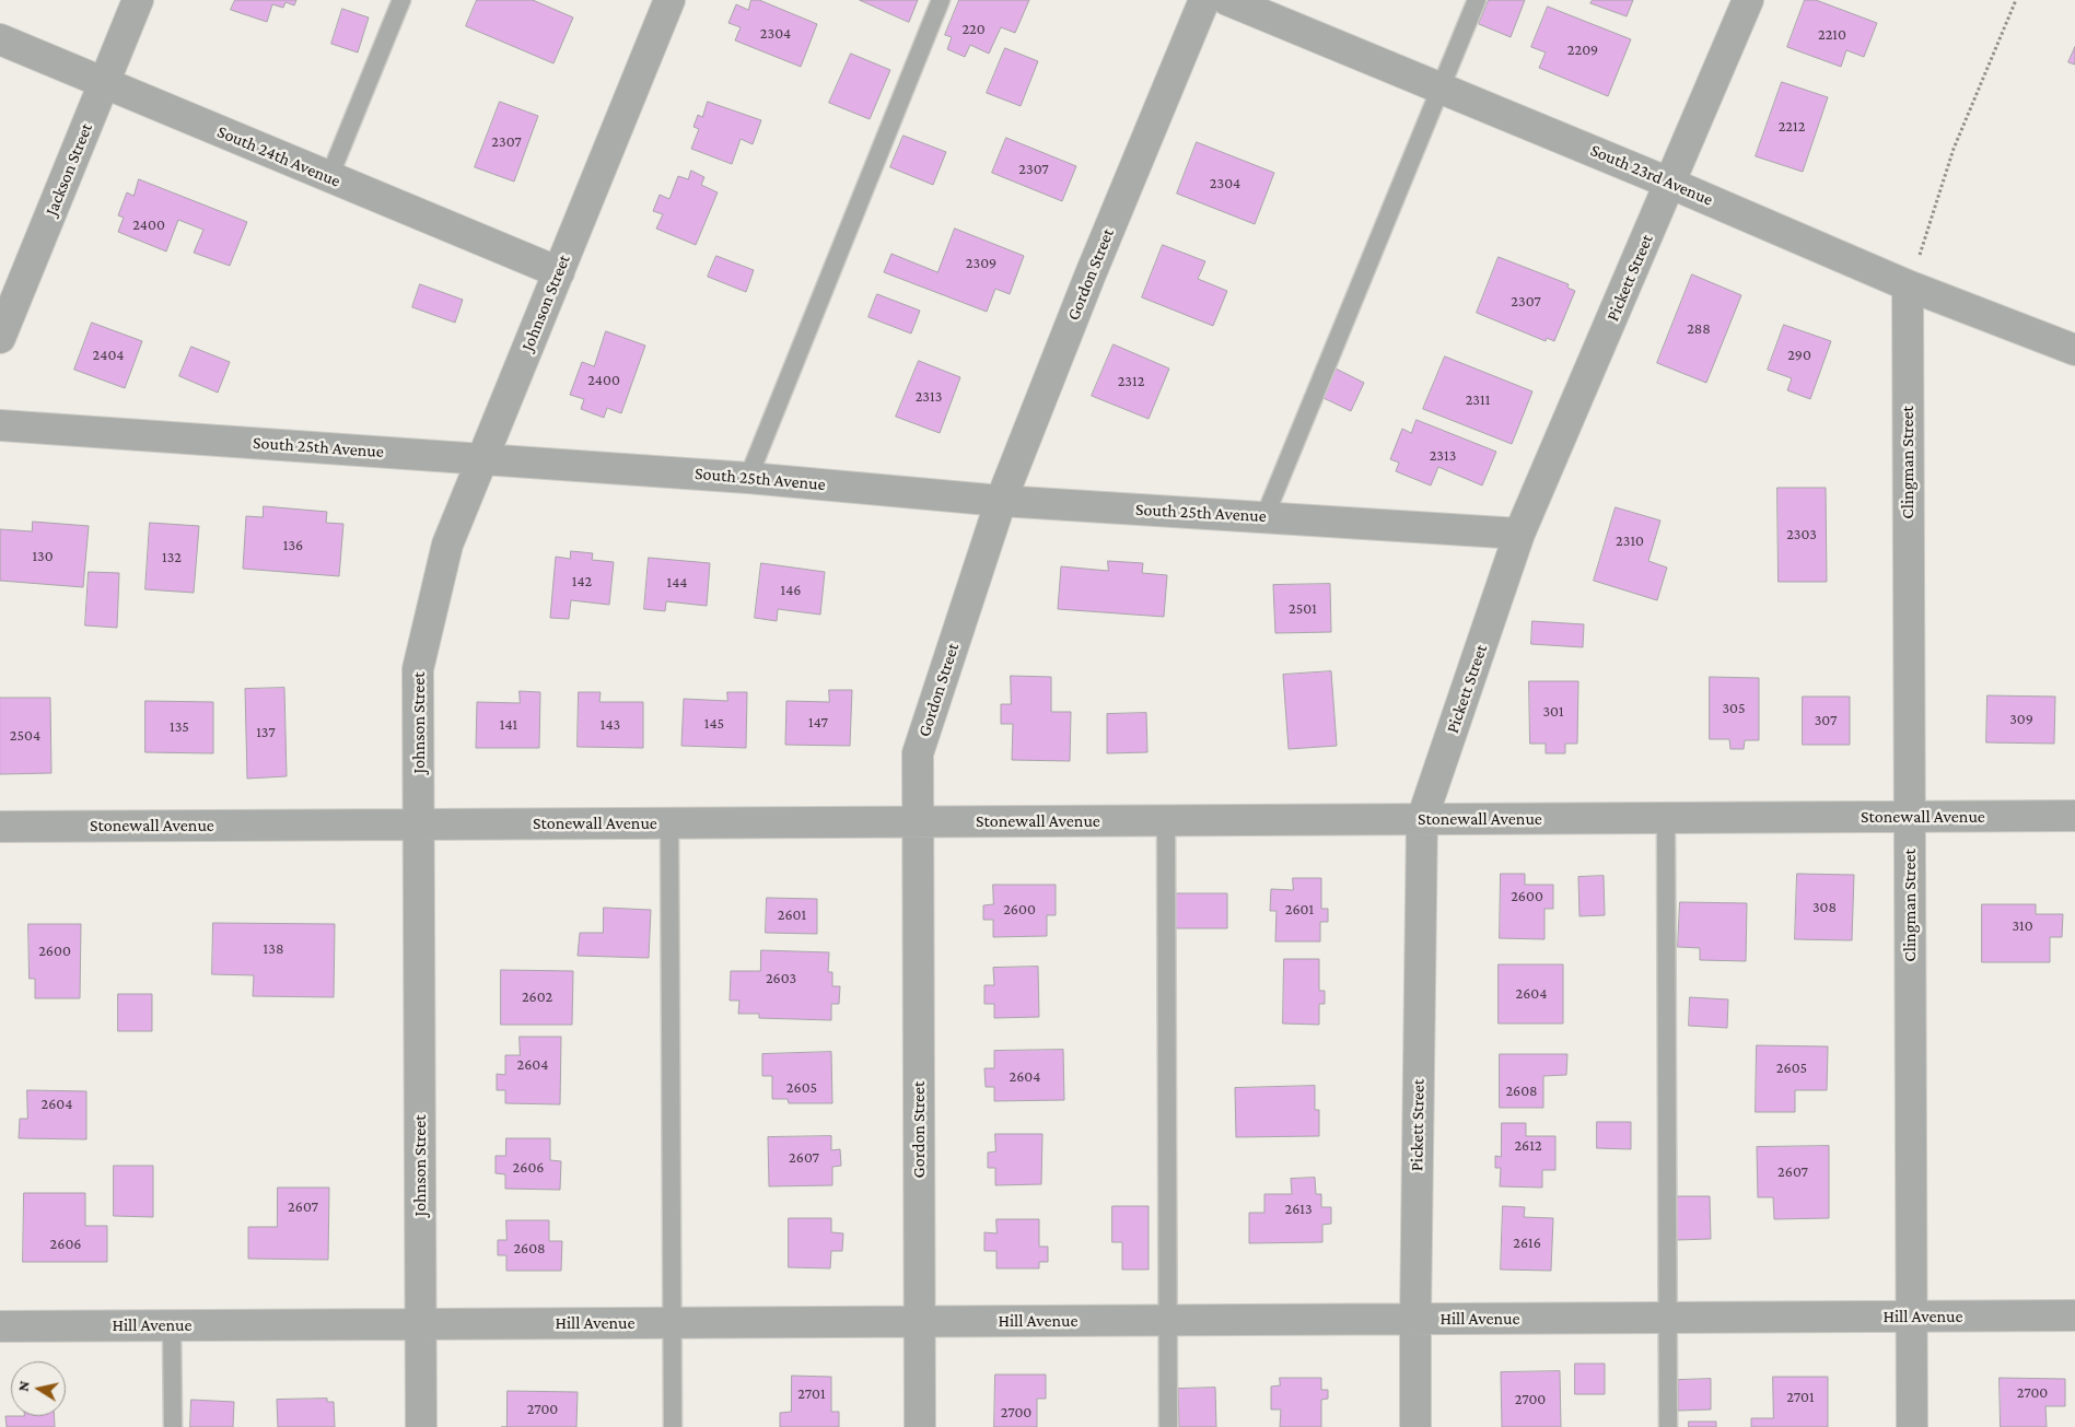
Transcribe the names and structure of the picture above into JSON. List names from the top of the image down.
{
  "streets": {
    "street": [
      "South 24th Avenue",
      "Jackson Street",
      "South 23rd Avenue",
      "Gordon Street",
      "Pickett Street",
      "Johnson Street",
      "South 25th Avenue",
      "Clingman Street",
      "Stonewall Avenue",
      "Hill Avenue"
    ]
  },
  "crossings": [
    ["South 24th Avenue", "Jackson Street"],
    ["South 24th Avenue", "Johnson Street"],
    ["South 23rd Avenue", "Pickett Street"],
    ["South 23rd Avenue", "Clingman Street"],
    ["Gordon Street", "South 25th Avenue"],
    ["Gordon Street", "Stonewall Avenue"],
    ["Gordon Street", "Hill Avenue"],
    ["Pickett Street", "South 25th Avenue"],
    ["Pickett Street", "Stonewall Avenue"],
    ["Pickett Street", "Hill Avenue"],
    ["Johnson Street", "South 25th Avenue"],
    ["Johnson Street", "Stonewall Avenue"],
    ["Johnson Street", "Hill Avenue"],
    ["Clingman Street", "Stonewall Avenue"],
    ["Clingman Street", "Hill Avenue"]
  ],
  "house_numbers": [
    "220",
    "2304",
    "2210",
    "2209",
    "2212",
    "2307",
    "2307",
    "2304",
    "2400",
    "2309",
    "2307",
    "288",
    "2404",
    "290",
    "2400",
    "2312",
    "2313",
    "2311",
    "2313",
    "2303",
    "2310",
    "136",
    "130",
    "132",
    "142",
    "144",
    "146",
    "2501",
    "305",
    "301",
    "309",
    "307",
    "147",
    "145",
    "141",
    "143",
    "135",
    "137",
    "2504",
    "2600",
    "308",
    "2600",
    "2601",
    "2601",
    "310",
    "138",
    "2600",
    "2603",
    "2604",
    "2602",
    "2604",
    "2605",
    "2604",
    "2605",
    "2608",
    "2604",
    "2612",
    "2607",
    "2606",
    "2607",
    "2607",
    "2613",
    "2616",
    "2606",
    "2608",
    "2700",
    "2701",
    "2701",
    "2700",
    "2700",
    "2700"
  ],
  "north": "left"
}
